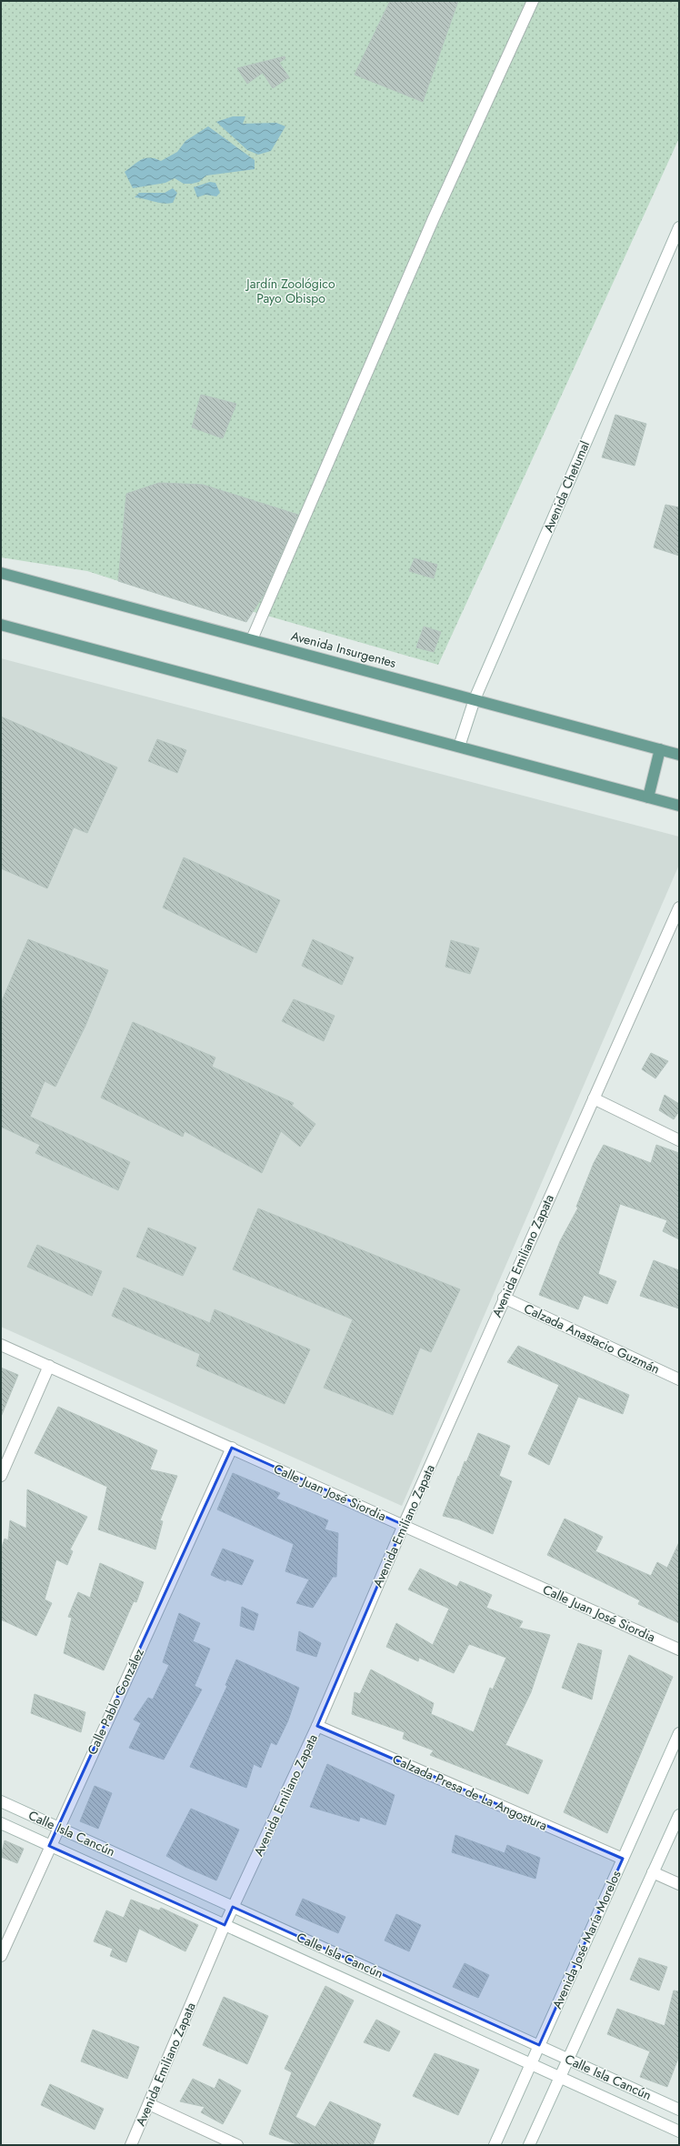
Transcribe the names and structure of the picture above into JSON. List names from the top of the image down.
{
  "streets": {
    "main road": ["Avenida Insurgentes"],
    "street": [
      "Avenida Chetumal",
      "Avenida Emiliano Zapata",
      "Calzada Anastacio Guzmán",
      "Calle Juan José Siordia",
      "Calle Pablo González",
      "Calzada Presa de La Angostura",
      "Calle Isla Cancún",
      "Avenida José María Morelos"
    ]
  },
  "crossings": [
    ["Avenida Chetumal", "Avenida Insurgentes"],
    ["Avenida Emiliano Zapata", "Calzada Anastacio Guzmán"],
    ["Avenida Emiliano Zapata", "Calle Juan José Siordia"],
    ["Avenida Emiliano Zapata", "Calzada Presa de La Angostura"],
    ["Avenida Emiliano Zapata", "Calle Isla Cancún"],
    ["Calle Juan José Siordia", "Calle Pablo González"],
    ["Calle Pablo González", "Calle Isla Cancún"],
    ["Calzada Presa de La Angostura", "Avenida José María Morelos"],
    ["Calle Isla Cancún", "Avenida José María Morelos"]
  ],
  "parks": ["Jardín Zoológico Payo Obispo"]
}
